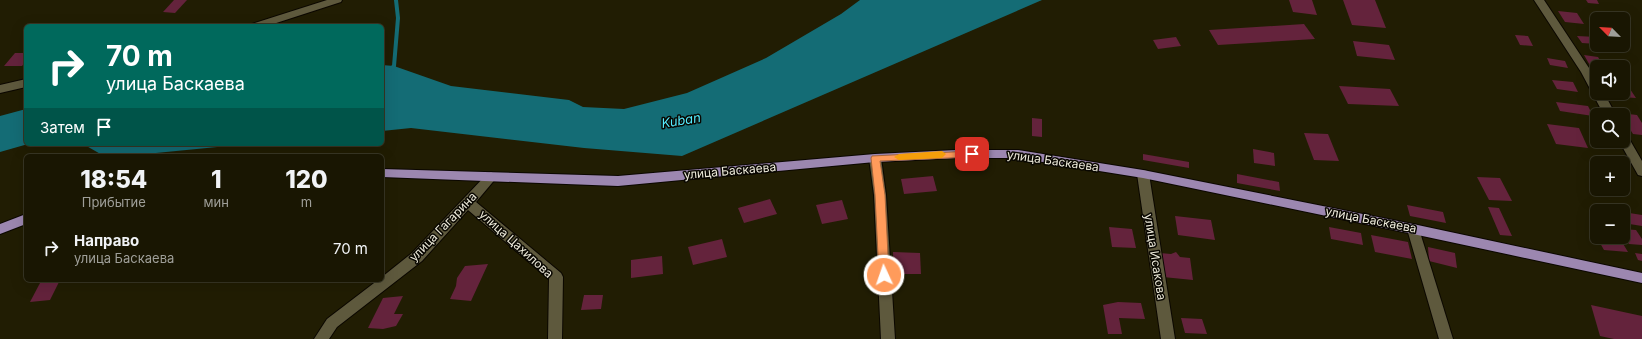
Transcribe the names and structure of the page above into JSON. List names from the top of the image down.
{
  "streets": {
    "main road": ["улица Баскаева"],
    "street": ["улица Гагарина", "улица Цахилова", "улица Исакова"]
  },
  "crossings": [
    ["улица Баскаева", "улица Гагарина"],
    ["улица Баскаева", "улица Исакова"],
    ["улица Гагарина", "улица Цахилова"]
  ],
  "water": ["Kuban"],
  "north": "top left",
  "page": {
    "map_buttons": ["+", "−"],
    "turn": ["70 m", "улица Баскаева"],
    "then": "Затем",
    "eta": [
      "18:54",
      "Прибытие",
      "1",
      "мин",
      "120",
      "m"
    ],
    "list": [
      {
        "name": "Направо",
        "note": "улица Баскаева",
        "value": "70 m"
      }
    ]
  }
}
